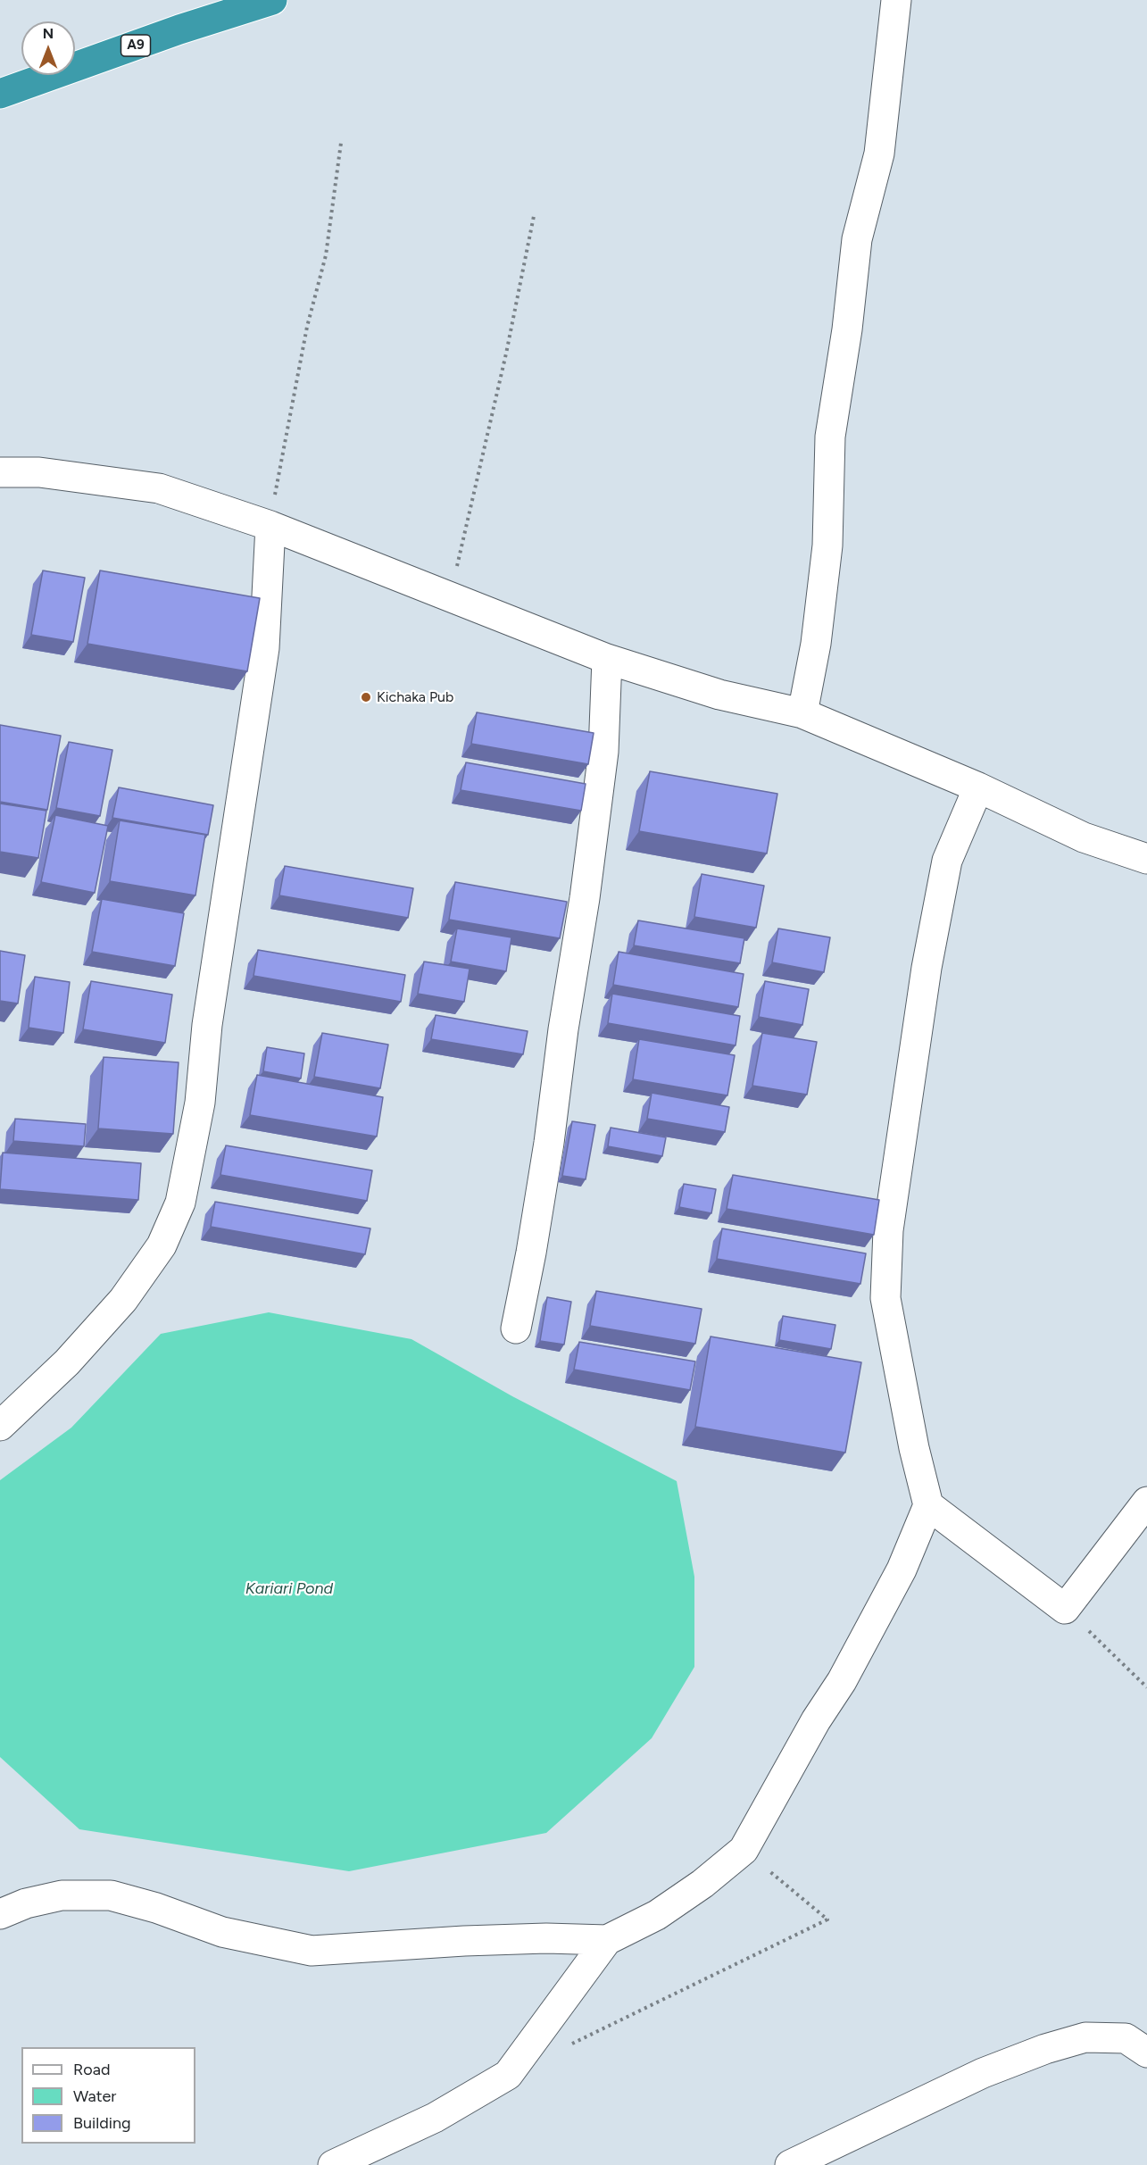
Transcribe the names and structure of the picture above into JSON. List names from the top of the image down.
{
  "streets": {
    "highway": ["A9"]
  },
  "water": ["Kariari Pond"],
  "places": ["Kichaka Pub"],
  "legend": ["Road", "Water", "Building"],
  "north": "top"
}
